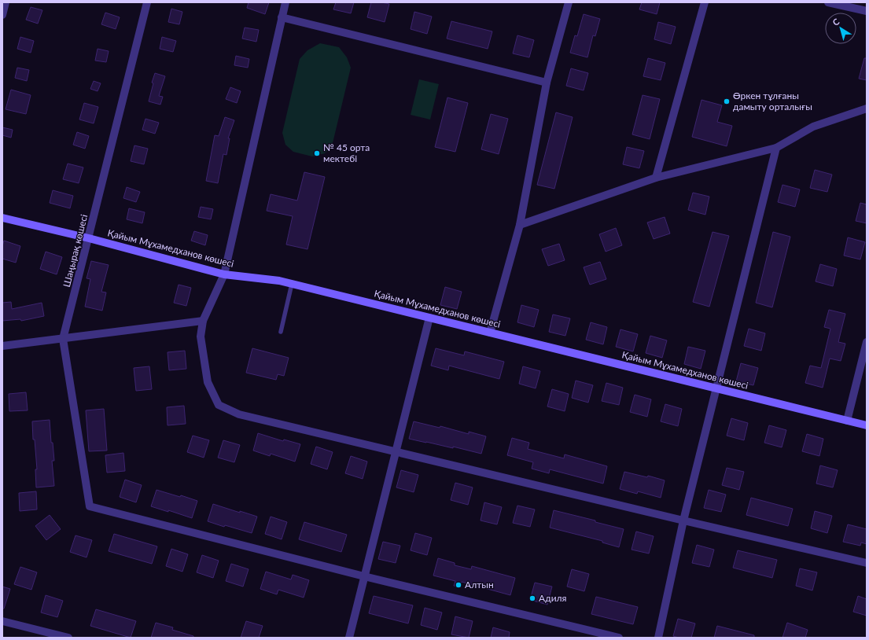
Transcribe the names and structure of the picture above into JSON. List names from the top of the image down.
{
  "streets": {
    "street": ["Қайым Мұхамедханов көшесі", "Шаңырақ көшесі"]
  },
  "crossings": [
    ["Қайым Мұхамедханов көшесі", "Шаңырақ көшесі"]
  ],
  "places": [
    "Өркен тұлғаны дамыту орталығы",
    "№ 45 орта мектебі",
    "Алтын",
    "Адиля"
  ],
  "north": "top left"
}
